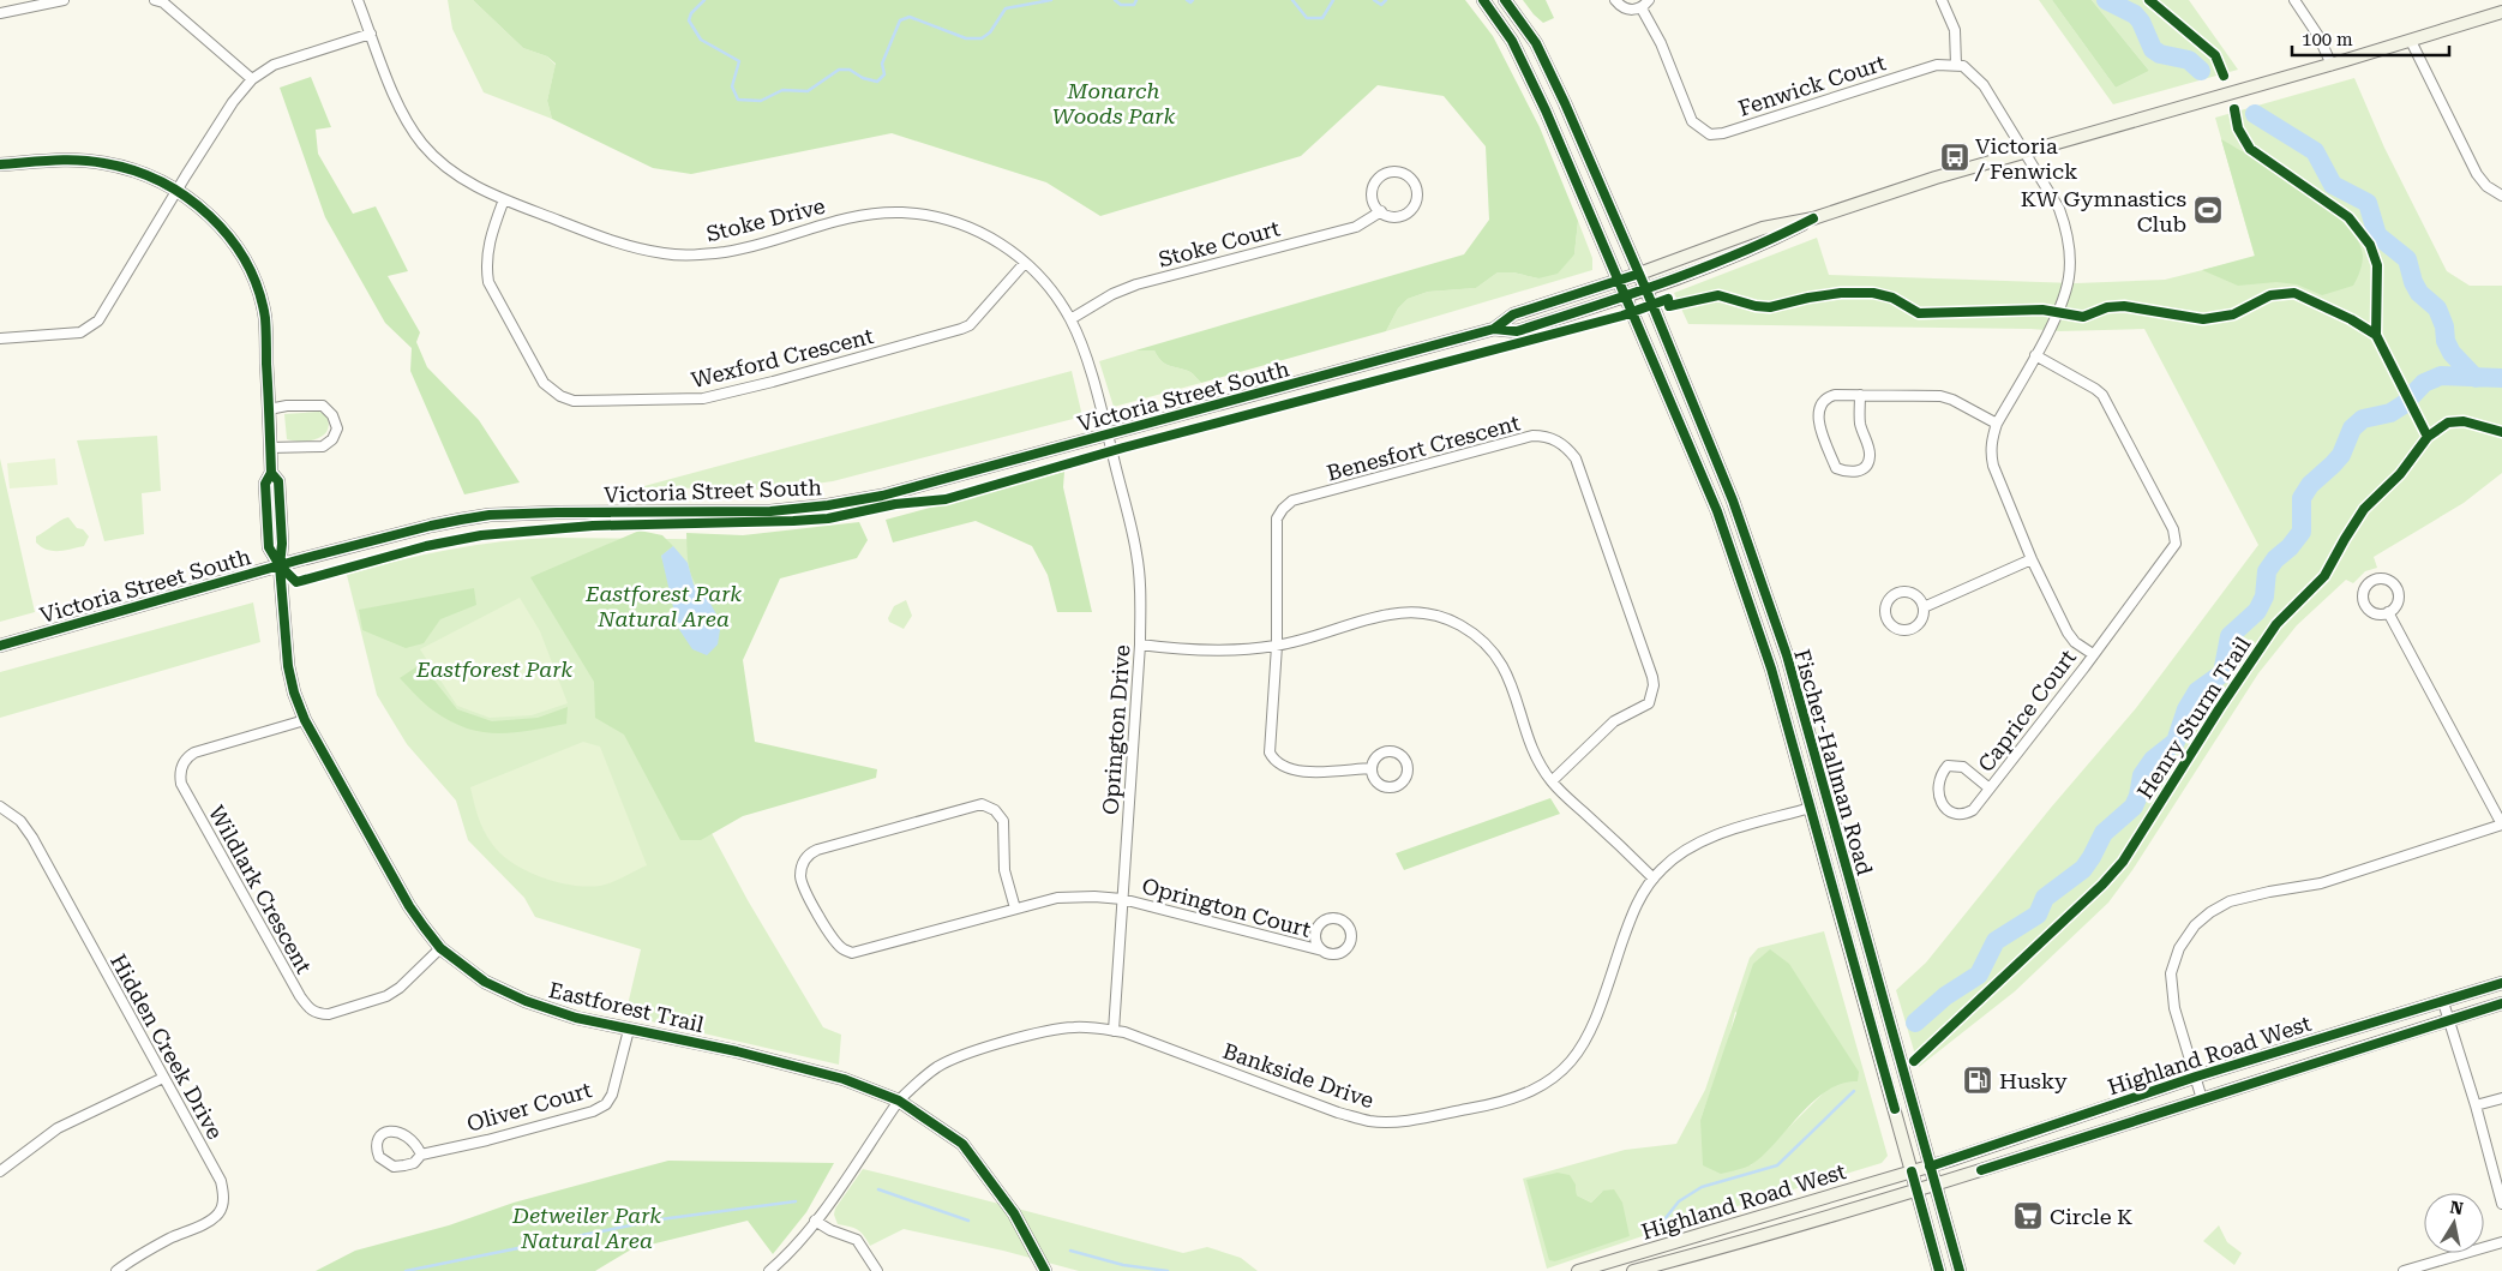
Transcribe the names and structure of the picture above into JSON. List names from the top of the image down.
{
  "streets": {
    "main road": [
      "Victoria Street South",
      "Fischer-Hallman Road",
      "Eastforest Trail",
      "Highland Road West"
    ],
    "street": [
      "Fenwick Court",
      "Stoke Drive",
      "Stoke Court",
      "Wexford Crescent",
      "Benesfort Crescent",
      "Caprice Court",
      "Oprington Drive",
      "Wildlark Crescent",
      "Oprington Court",
      "Hidden Creek Drive",
      "Bankside Drive",
      "Oliver Court"
    ],
    "cycle path": ["Henry Sturm Trail"]
  },
  "crossings": [
    ["Stoke Drive", "Stoke Court"],
    ["Stoke Drive", "Wexford Crescent"],
    ["Stoke Drive", "Victoria Street South"],
    ["Stoke Drive", "Oprington Drive"],
    ["Victoria Street South", "Oprington Drive"],
    ["Victoria Street South", "Fischer-Hallman Road"],
    ["Victoria Street South", "Eastforest Trail"],
    ["Oprington Drive", "Oprington Court"],
    ["Oprington Drive", "Bankside Drive"],
    ["Fischer-Hallman Road", "Highland Road West"],
    ["Fischer-Hallman Road", "Bankside Drive"],
    ["Wildlark Crescent", "Eastforest Trail"],
    ["Eastforest Trail", "Bankside Drive"],
    ["Eastforest Trail", "Oliver Court"]
  ],
  "parks": [
    "Monarch Woods Park",
    "Eastforest Park Natural Area",
    "Eastforest Park",
    "Detweiler Park Natural Area"
  ],
  "places": {
    "bus stop": ["Victoria / Fenwick"],
    "sports": ["KW Gymnastics Club"],
    "fuel station": ["Husky"],
    "supermarket": ["Circle K"]
  },
  "scale_bar": "100 m",
  "north": "top"
}
